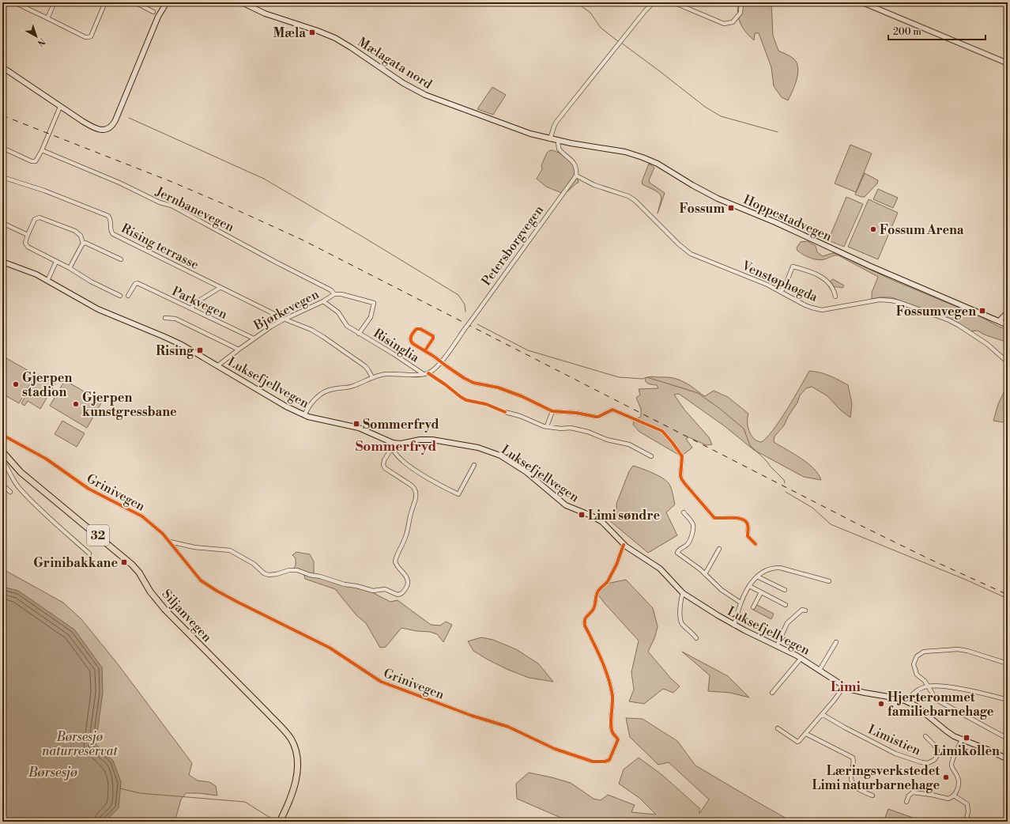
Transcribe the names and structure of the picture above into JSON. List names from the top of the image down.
{
  "streets": {
    "main road": [
      "Mælagata nord",
      "Hoppestadvegen",
      "Luksefjellvegen",
      "32",
      "Siljanvegen"
    ],
    "street": [
      "Jernbanevegen",
      "Petersborgvegen",
      "Rising terrasse",
      "Venstøphøgda",
      "Parkvegen",
      "Bjørkevegen",
      "Risinglia",
      "Grinivegen",
      "Limistien"
    ]
  },
  "crossings": [
    ["Mælagata nord", "Hoppestadvegen"],
    ["Jernbanevegen", "Bjørkevegen"],
    ["Jernbanevegen", "Risinglia"],
    ["Petersborgvegen", "Venstøphøgda"],
    ["Petersborgvegen", "Risinglia"],
    ["Rising terrasse", "Bjørkevegen"],
    ["Parkvegen", "Bjørkevegen"],
    ["Bjørkevegen", "Risinglia"],
    ["Bjørkevegen", "Luksefjellvegen"],
    ["Luksefjellvegen", "Grinivegen"]
  ],
  "districts": ["Sommerfryd", "Limi"],
  "water": ["Børsesjø"],
  "parks": ["Børsesjø naturreservat"],
  "places": {
    "transit": [
      "Mæla",
      "Fossum",
      "Fossumvegen",
      "Rising",
      "Sommerfryd",
      "Limi søndre",
      "Grinibakkane",
      "Limikollen"
    ],
    "other": [
      "Fossum Arena",
      "Gjerpen stadion",
      "Gjerpen kunstgressbane",
      "Hjerterommet familiebarnehage",
      "Læringsverkstedet Limi naturbarnehage"
    ]
  },
  "scale_bar": "200 m",
  "north": "bottom right"
}
